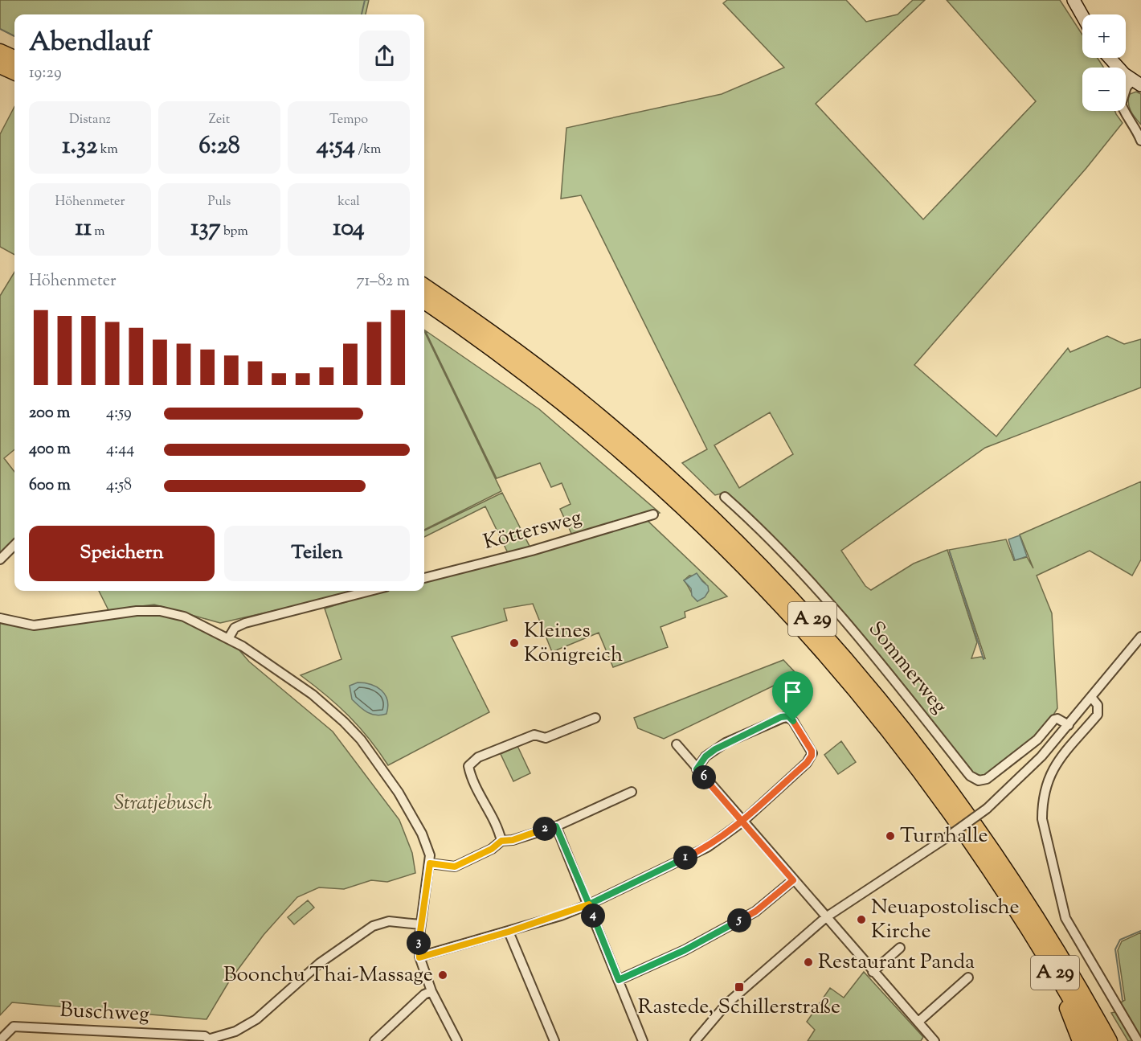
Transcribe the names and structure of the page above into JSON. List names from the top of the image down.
{
  "streets": {
    "highway": ["A 29"],
    "street": ["Köttersweg", "Sommerweg", "Buschweg"]
  },
  "parks": ["Stratjebusch"],
  "places": {
    "other": [
      "Kleines Königreich",
      "Turnhalle",
      "Neuapostolische Kirche",
      "Restaurant Panda",
      "Boonchu Thai-Massage"
    ],
    "transit": ["Rastede, Schillerstraße"]
  },
  "page": {
    "map_buttons": ["+", "−"],
    "heading": ["Abendlauf", "19:29"],
    "stats": [
      ["Distanz", "1.32 km"],
      ["Zeit", "6:28"],
      ["Tempo", "4:54 /km"],
      ["Höhenmeter", "11 m"],
      ["Puls", "137 bpm"],
      ["kcal", "104"]
    ],
    "chart": ["Höhenmeter", "71–82 m"],
    "list": [
      {
        "name": "200 m",
        "note": "4:59"
      },
      {
        "name": "400 m",
        "note": "4:44"
      },
      {
        "name": "600 m",
        "note": "4:58"
      }
    ],
    "buttons": ["Speichern", "Teilen"],
    "pins": [
      "6",
      "2",
      "1",
      "4",
      "5",
      "3"
    ]
  }
}
